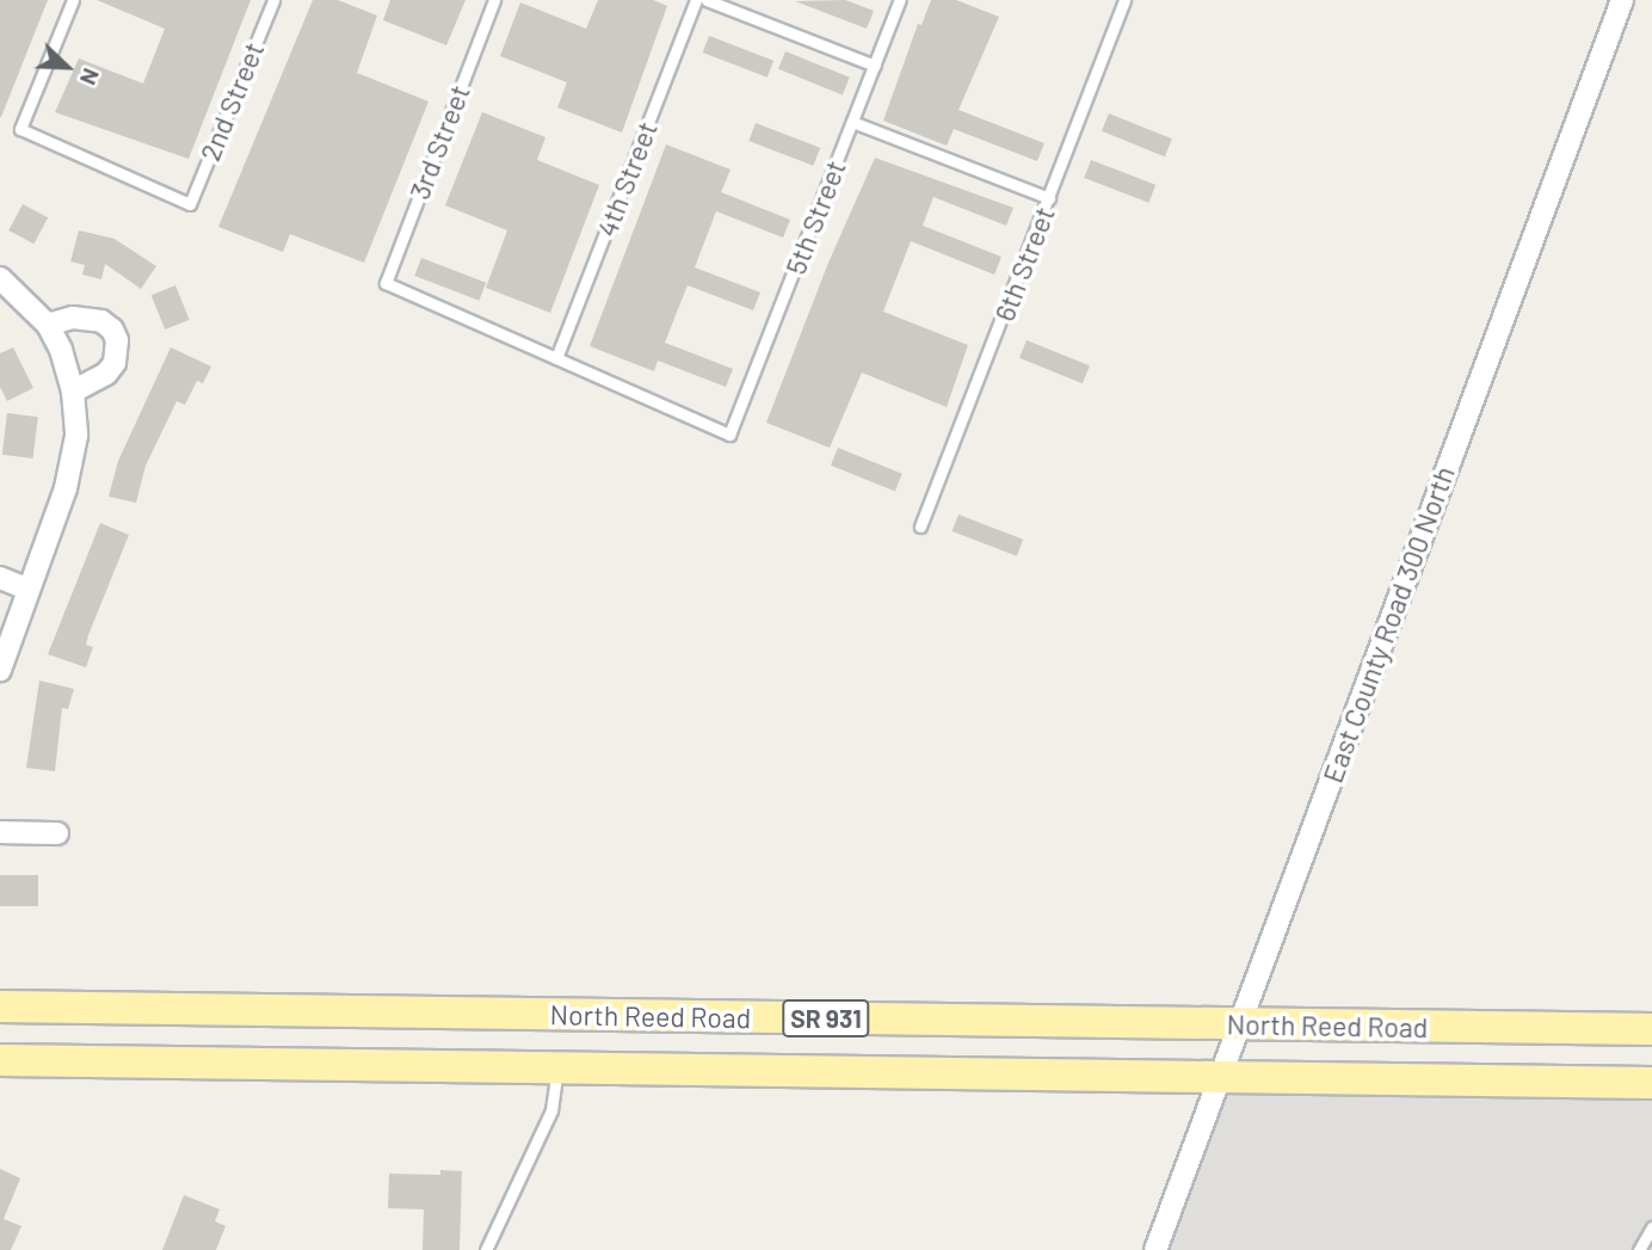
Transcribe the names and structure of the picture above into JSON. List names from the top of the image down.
{
  "streets": {
    "main road": ["North Reed Road", "SR 931"],
    "street": ["East County Road 300 North"],
    "lane": [
      "2nd Street",
      "3rd Street",
      "4th Street",
      "5th Street",
      "6th Street"
    ]
  },
  "crossings": [
    ["3rd Street", "4th Street"],
    ["3rd Street", "5th Street"],
    ["4th Street", "5th Street"],
    ["East County Road 300 North", "North Reed Road"]
  ],
  "north": "bottom right"
}
